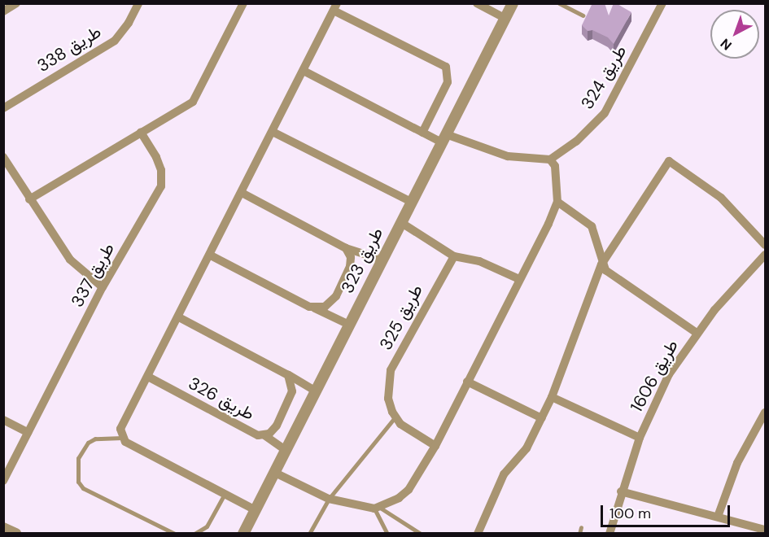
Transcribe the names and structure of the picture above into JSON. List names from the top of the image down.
{
  "streets": {
    "street": [
      "طريق 338",
      "طريق 324",
      "طريق 323",
      "طريق 337",
      "طريق 325",
      "طريق 1606",
      "طريق 326"
    ]
  },
  "scale_bar": "100 m",
  "north": "bottom left"
}
